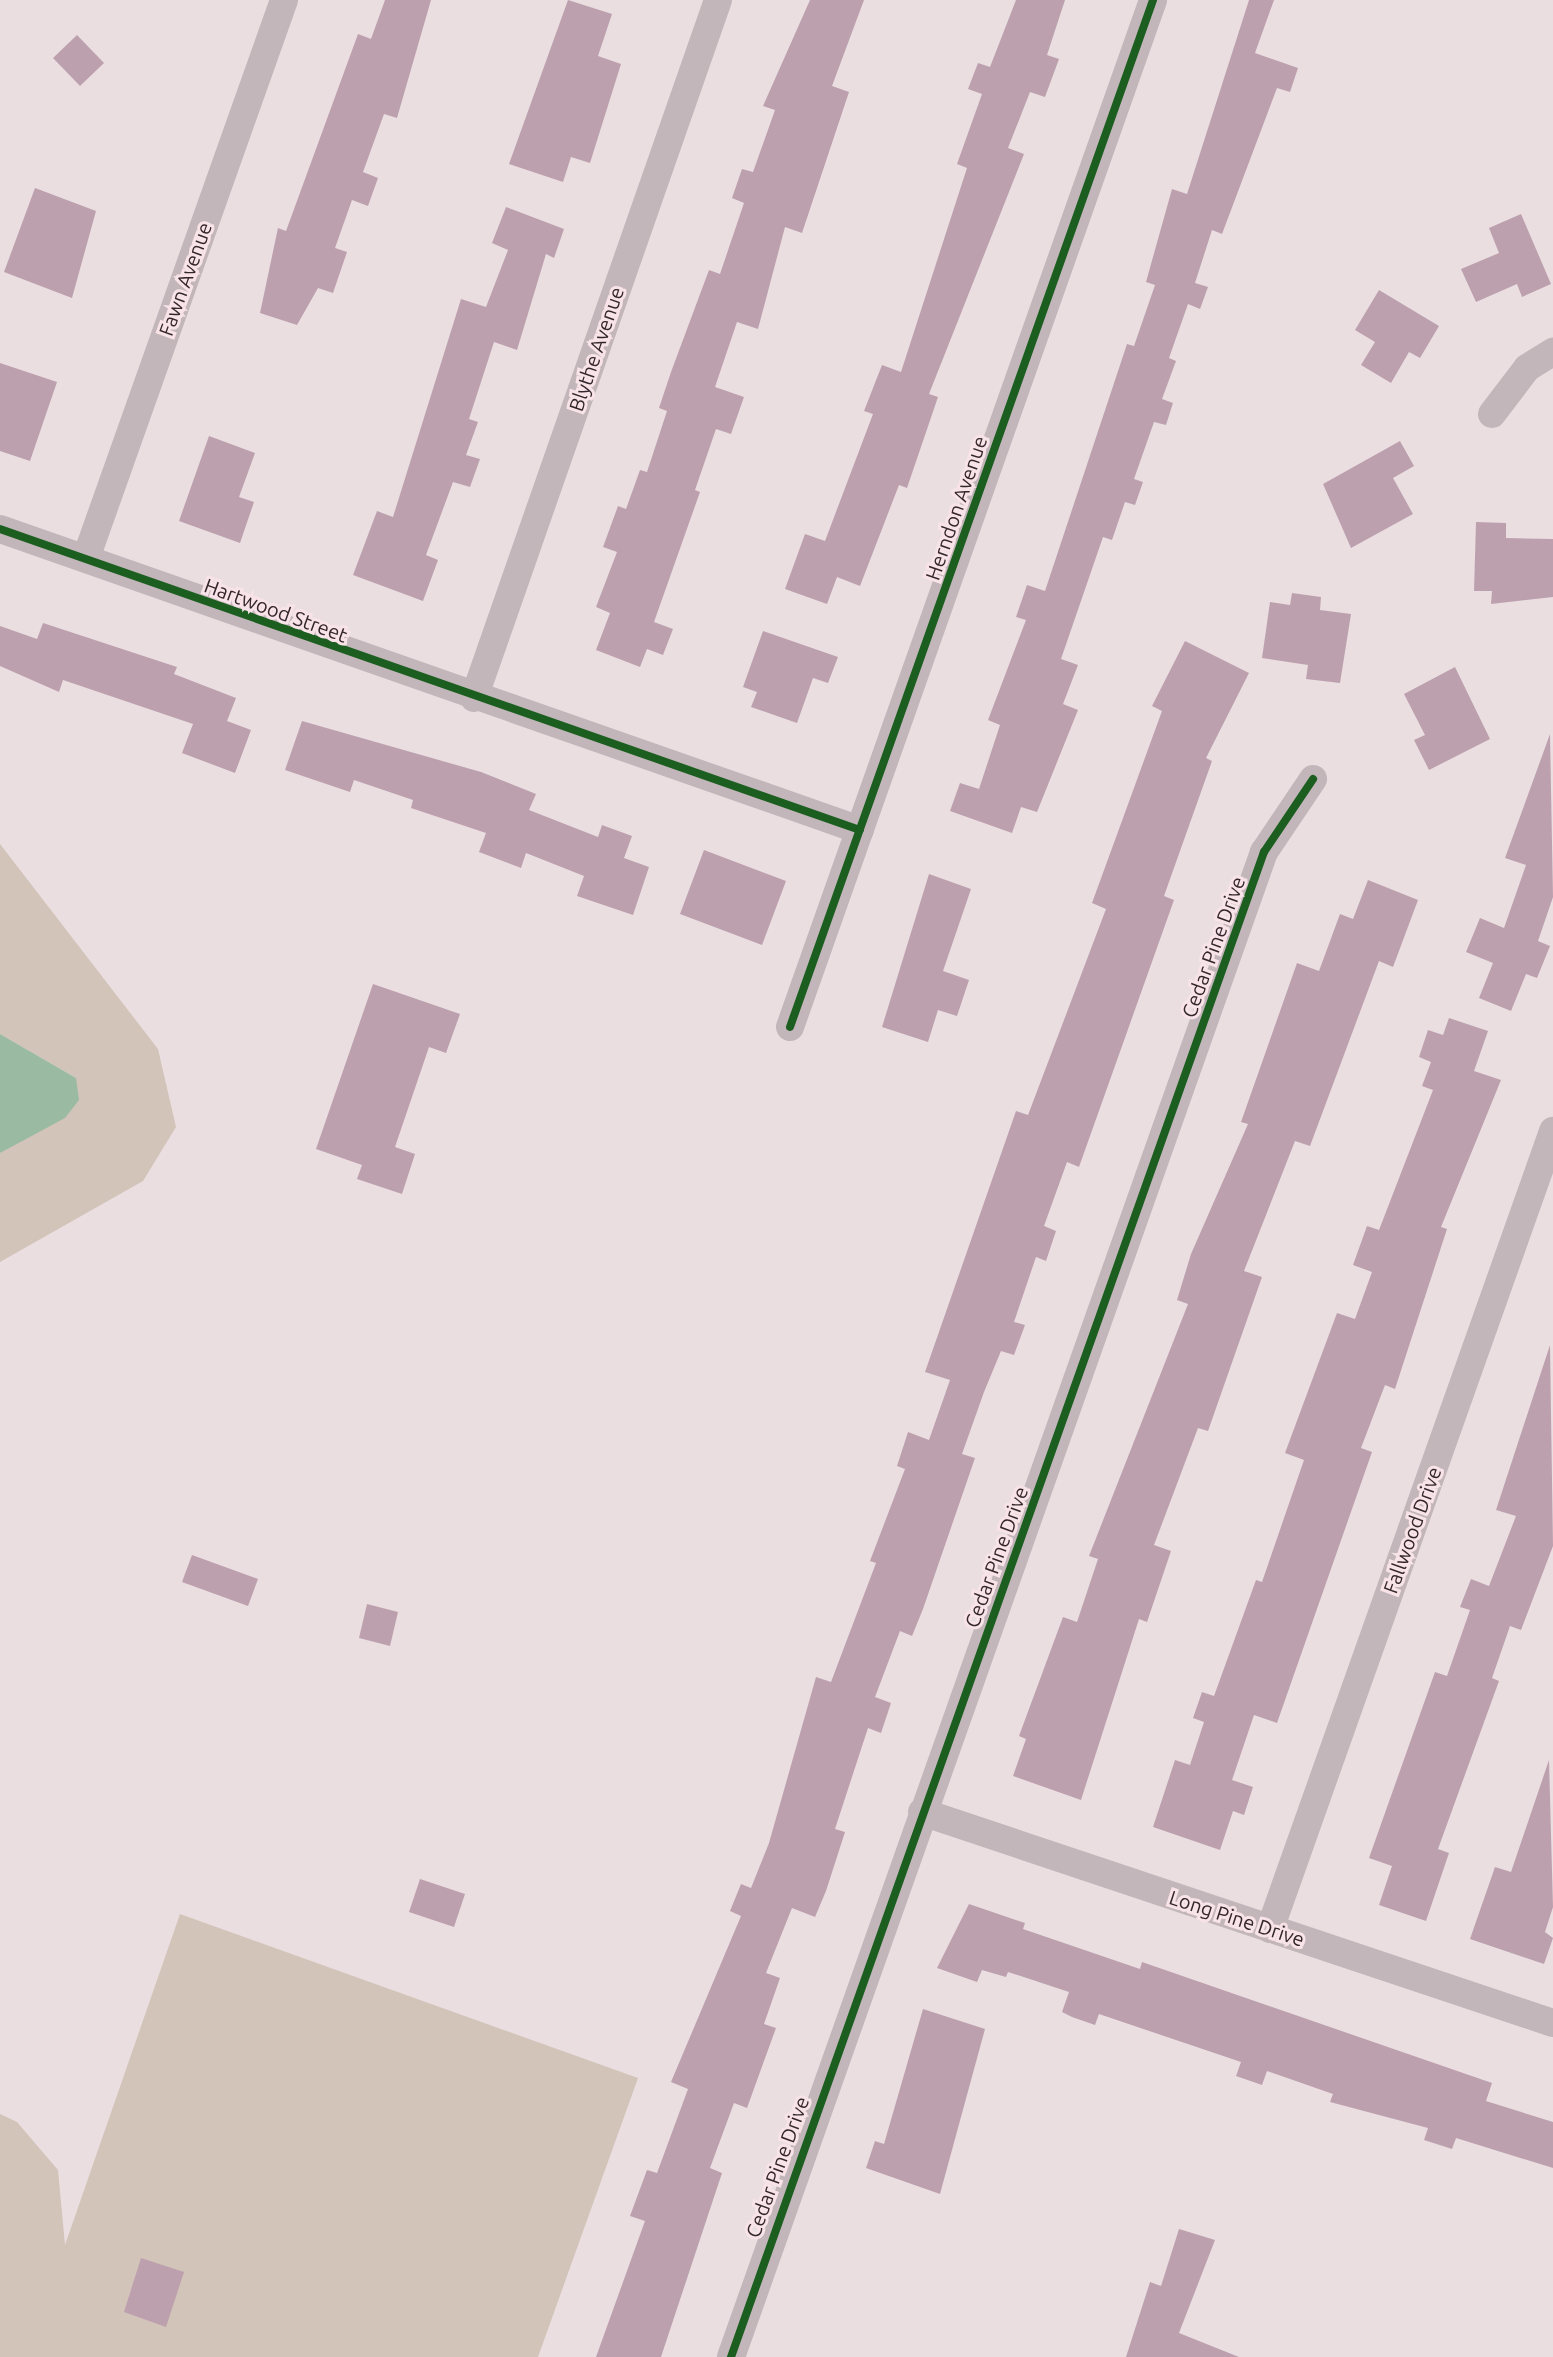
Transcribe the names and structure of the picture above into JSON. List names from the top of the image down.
{
  "streets": {
    "street": [
      "Fawn Avenue",
      "Blythe Avenue",
      "Herndon Avenue",
      "Hartwood Street",
      "Cedar Pine Drive",
      "Fallwood Drive",
      "Long Pine Drive"
    ]
  },
  "crossings": [
    ["Fawn Avenue", "Hartwood Street"],
    ["Blythe Avenue", "Hartwood Street"],
    ["Herndon Avenue", "Hartwood Street"],
    ["Cedar Pine Drive", "Long Pine Drive"],
    ["Fallwood Drive", "Long Pine Drive"]
  ]
}
